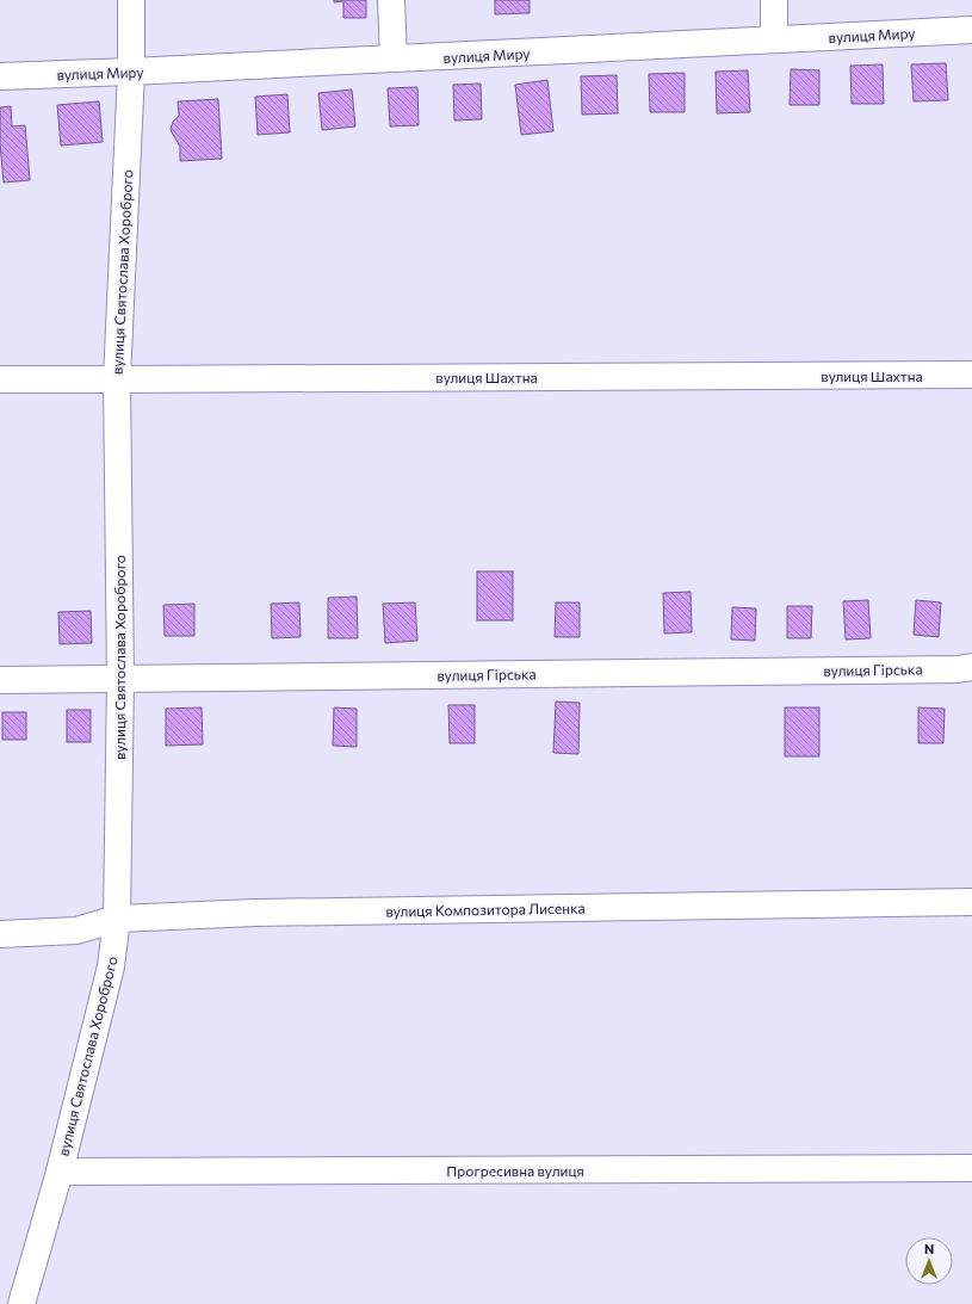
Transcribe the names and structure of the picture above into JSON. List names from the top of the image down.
{
  "streets": {
    "street": [
      "вулиця Миру",
      "вулиця Святослава Хороброго",
      "вулиця Шахтна",
      "вулиця Гірська",
      "вулиця Композитора Лисенка",
      "Прогресивна вулиця"
    ]
  },
  "crossings": [
    ["вулиця Миру", "вулиця Святослава Хороброго"],
    ["вулиця Святослава Хороброго", "вулиця Шахтна"],
    ["вулиця Святослава Хороброго", "вулиця Гірська"],
    ["вулиця Святослава Хороброго", "вулиця Композитора Лисенка"],
    ["вулиця Святослава Хороброго", "Прогресивна вулиця"]
  ],
  "north": "top"
}
